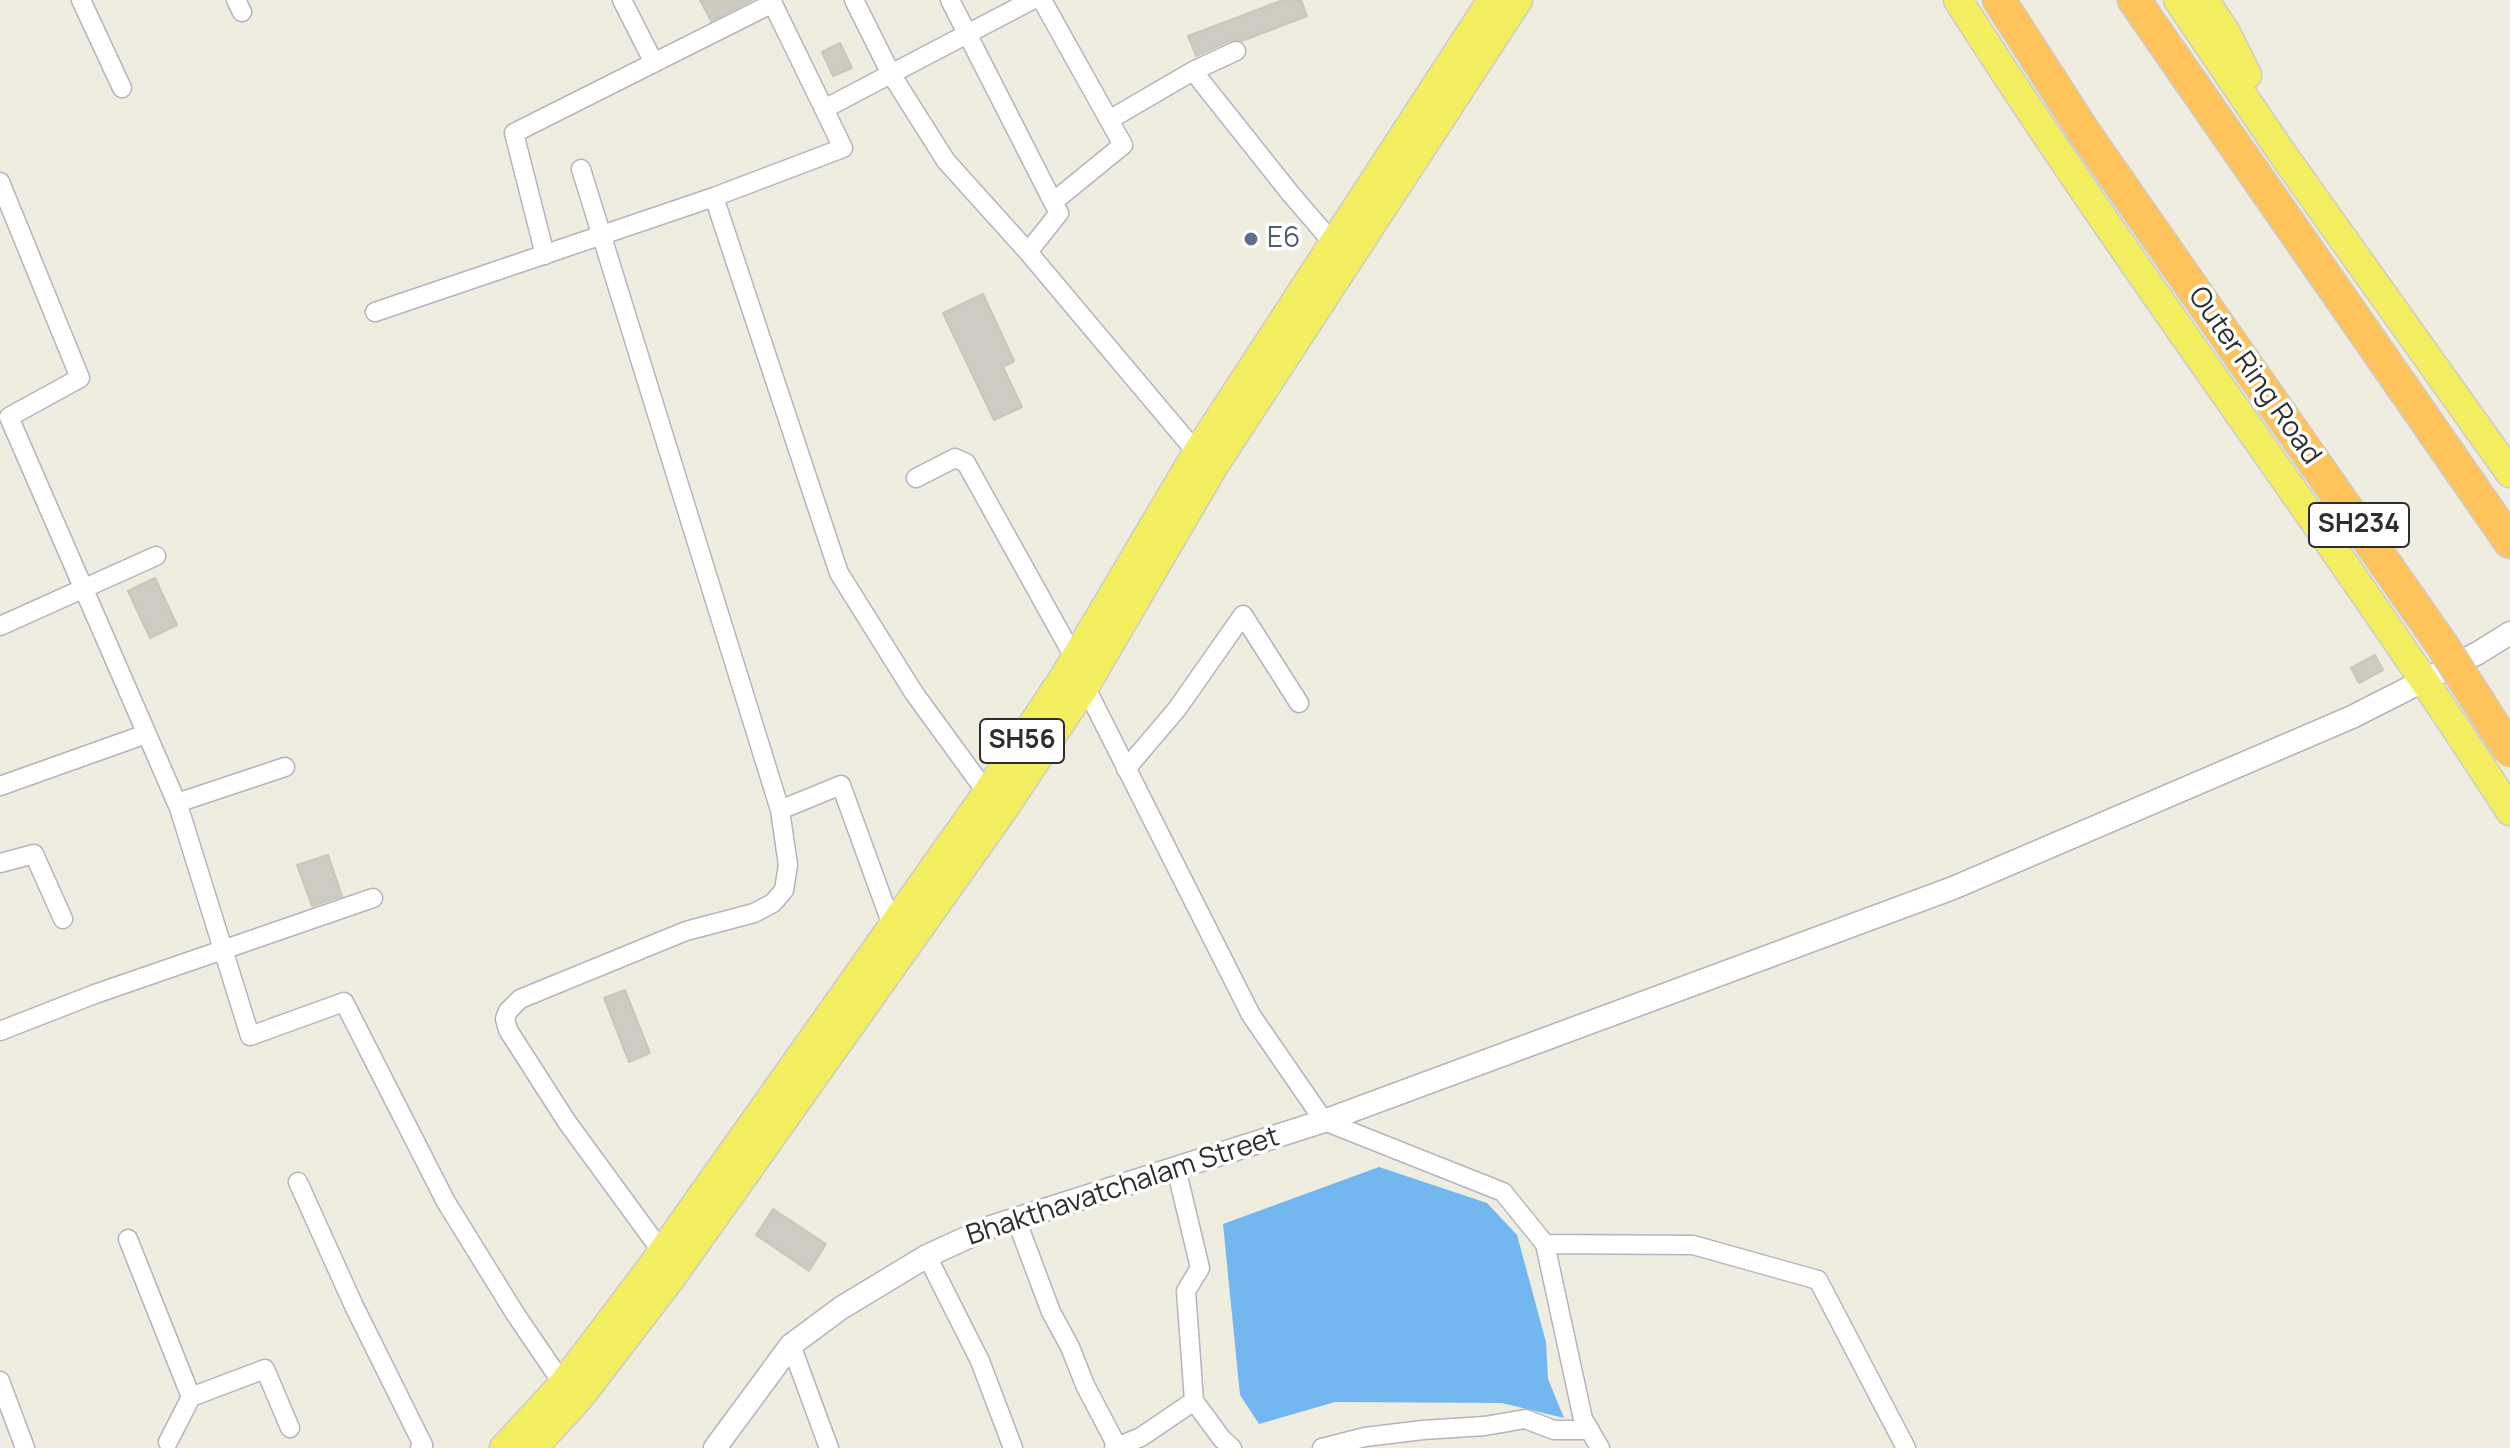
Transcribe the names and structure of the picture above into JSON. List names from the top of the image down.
{
  "streets": {
    "highway": ["Outer Ring Road", "SH234"],
    "main road": ["SH56"],
    "street": ["Bhakthavatchalam Street"]
  },
  "places": ["E6"]
}
